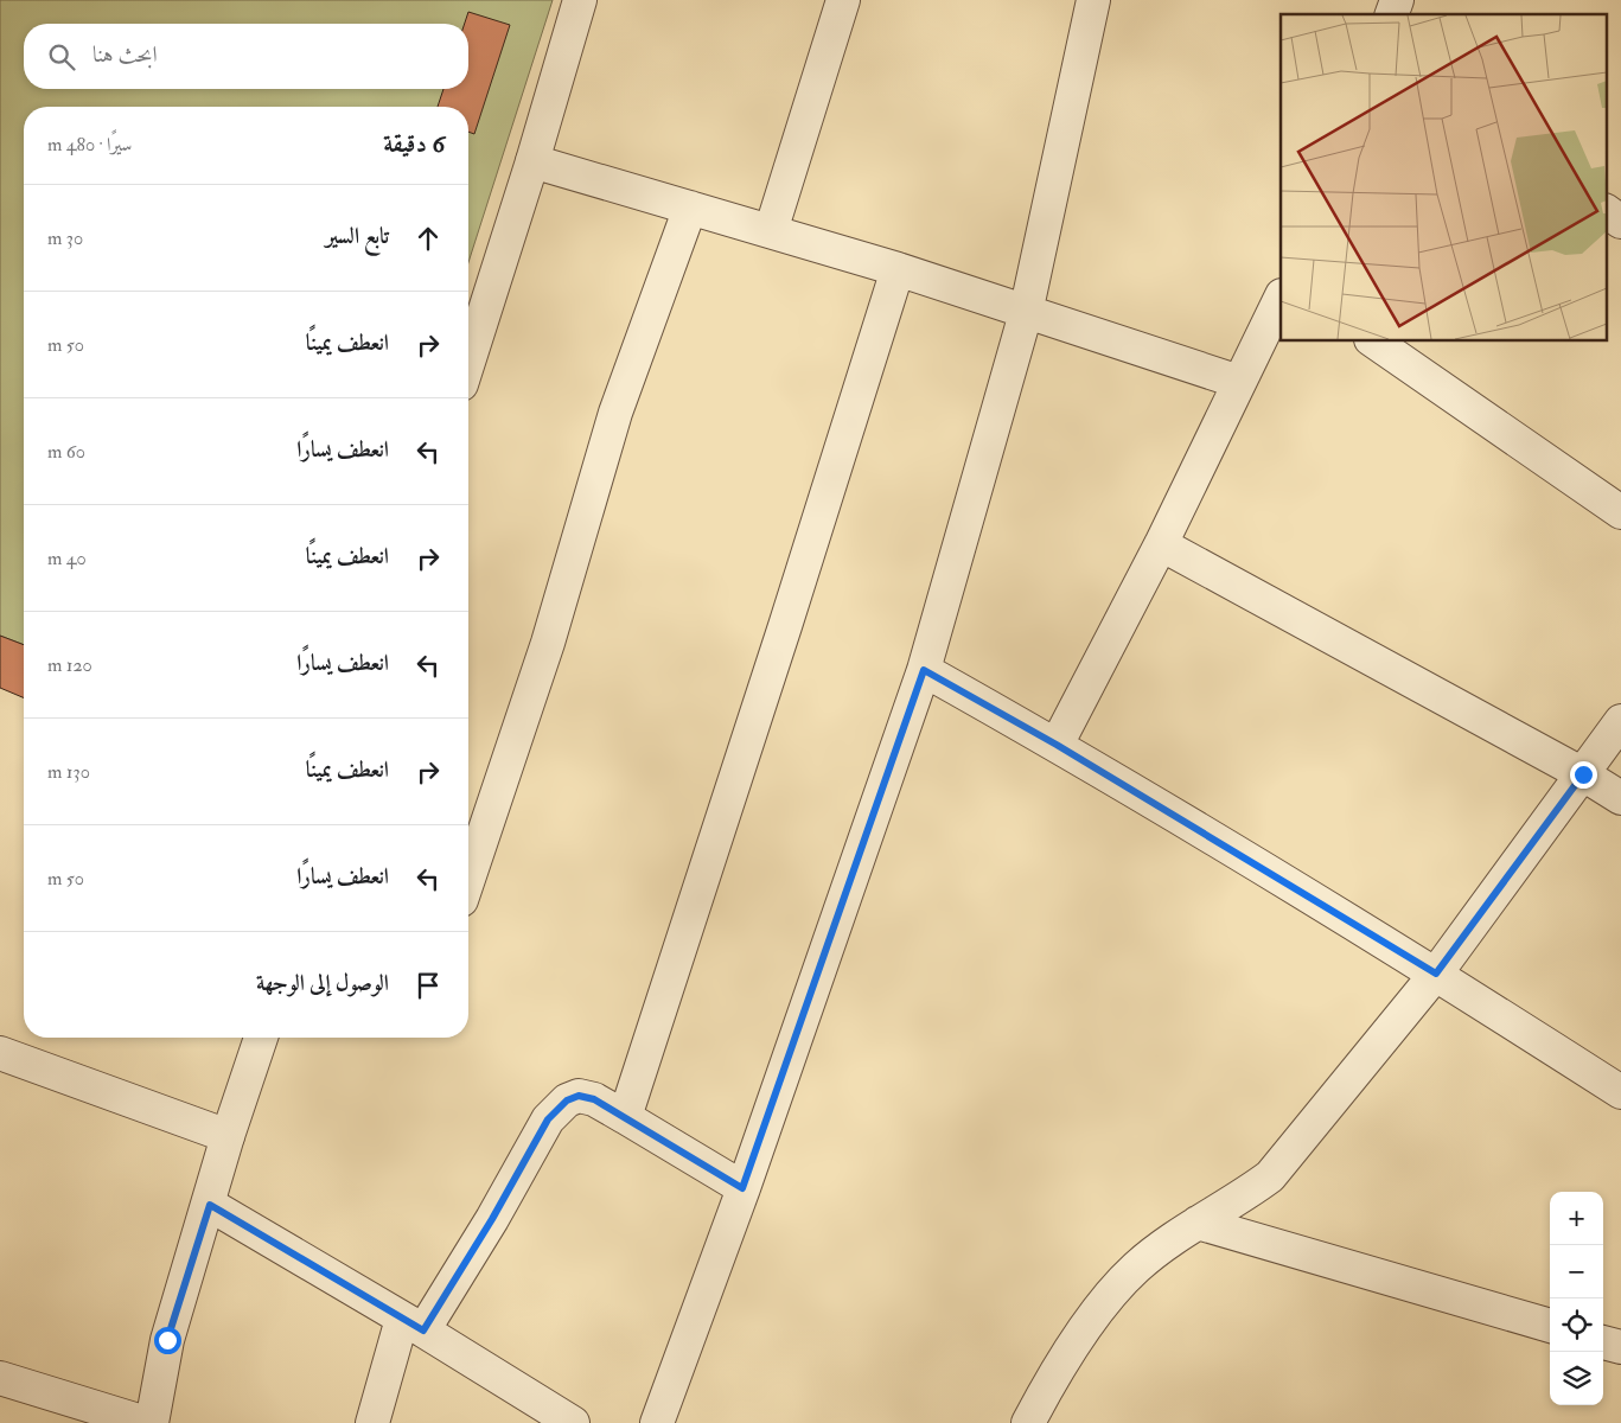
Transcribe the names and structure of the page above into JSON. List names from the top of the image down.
{
  "page": {
    "search": "ابحث هنا",
    "heading": ["6 دقيقة", "سيرًا · 480 m"],
    "list": [
      ["تابع السير", "30 m"],
      ["انعطف يمينًا", "50 m"],
      ["انعطف يسارًا", "60 m"],
      ["انعطف يمينًا", "40 m"],
      ["انعطف يسارًا", "120 m"],
      ["انعطف يمينًا", "130 m"],
      ["انعطف يسارًا", "50 m"],
      "الوصول إلى الوجهة"
    ],
    "map_buttons": ["+", "−"]
  }
}
